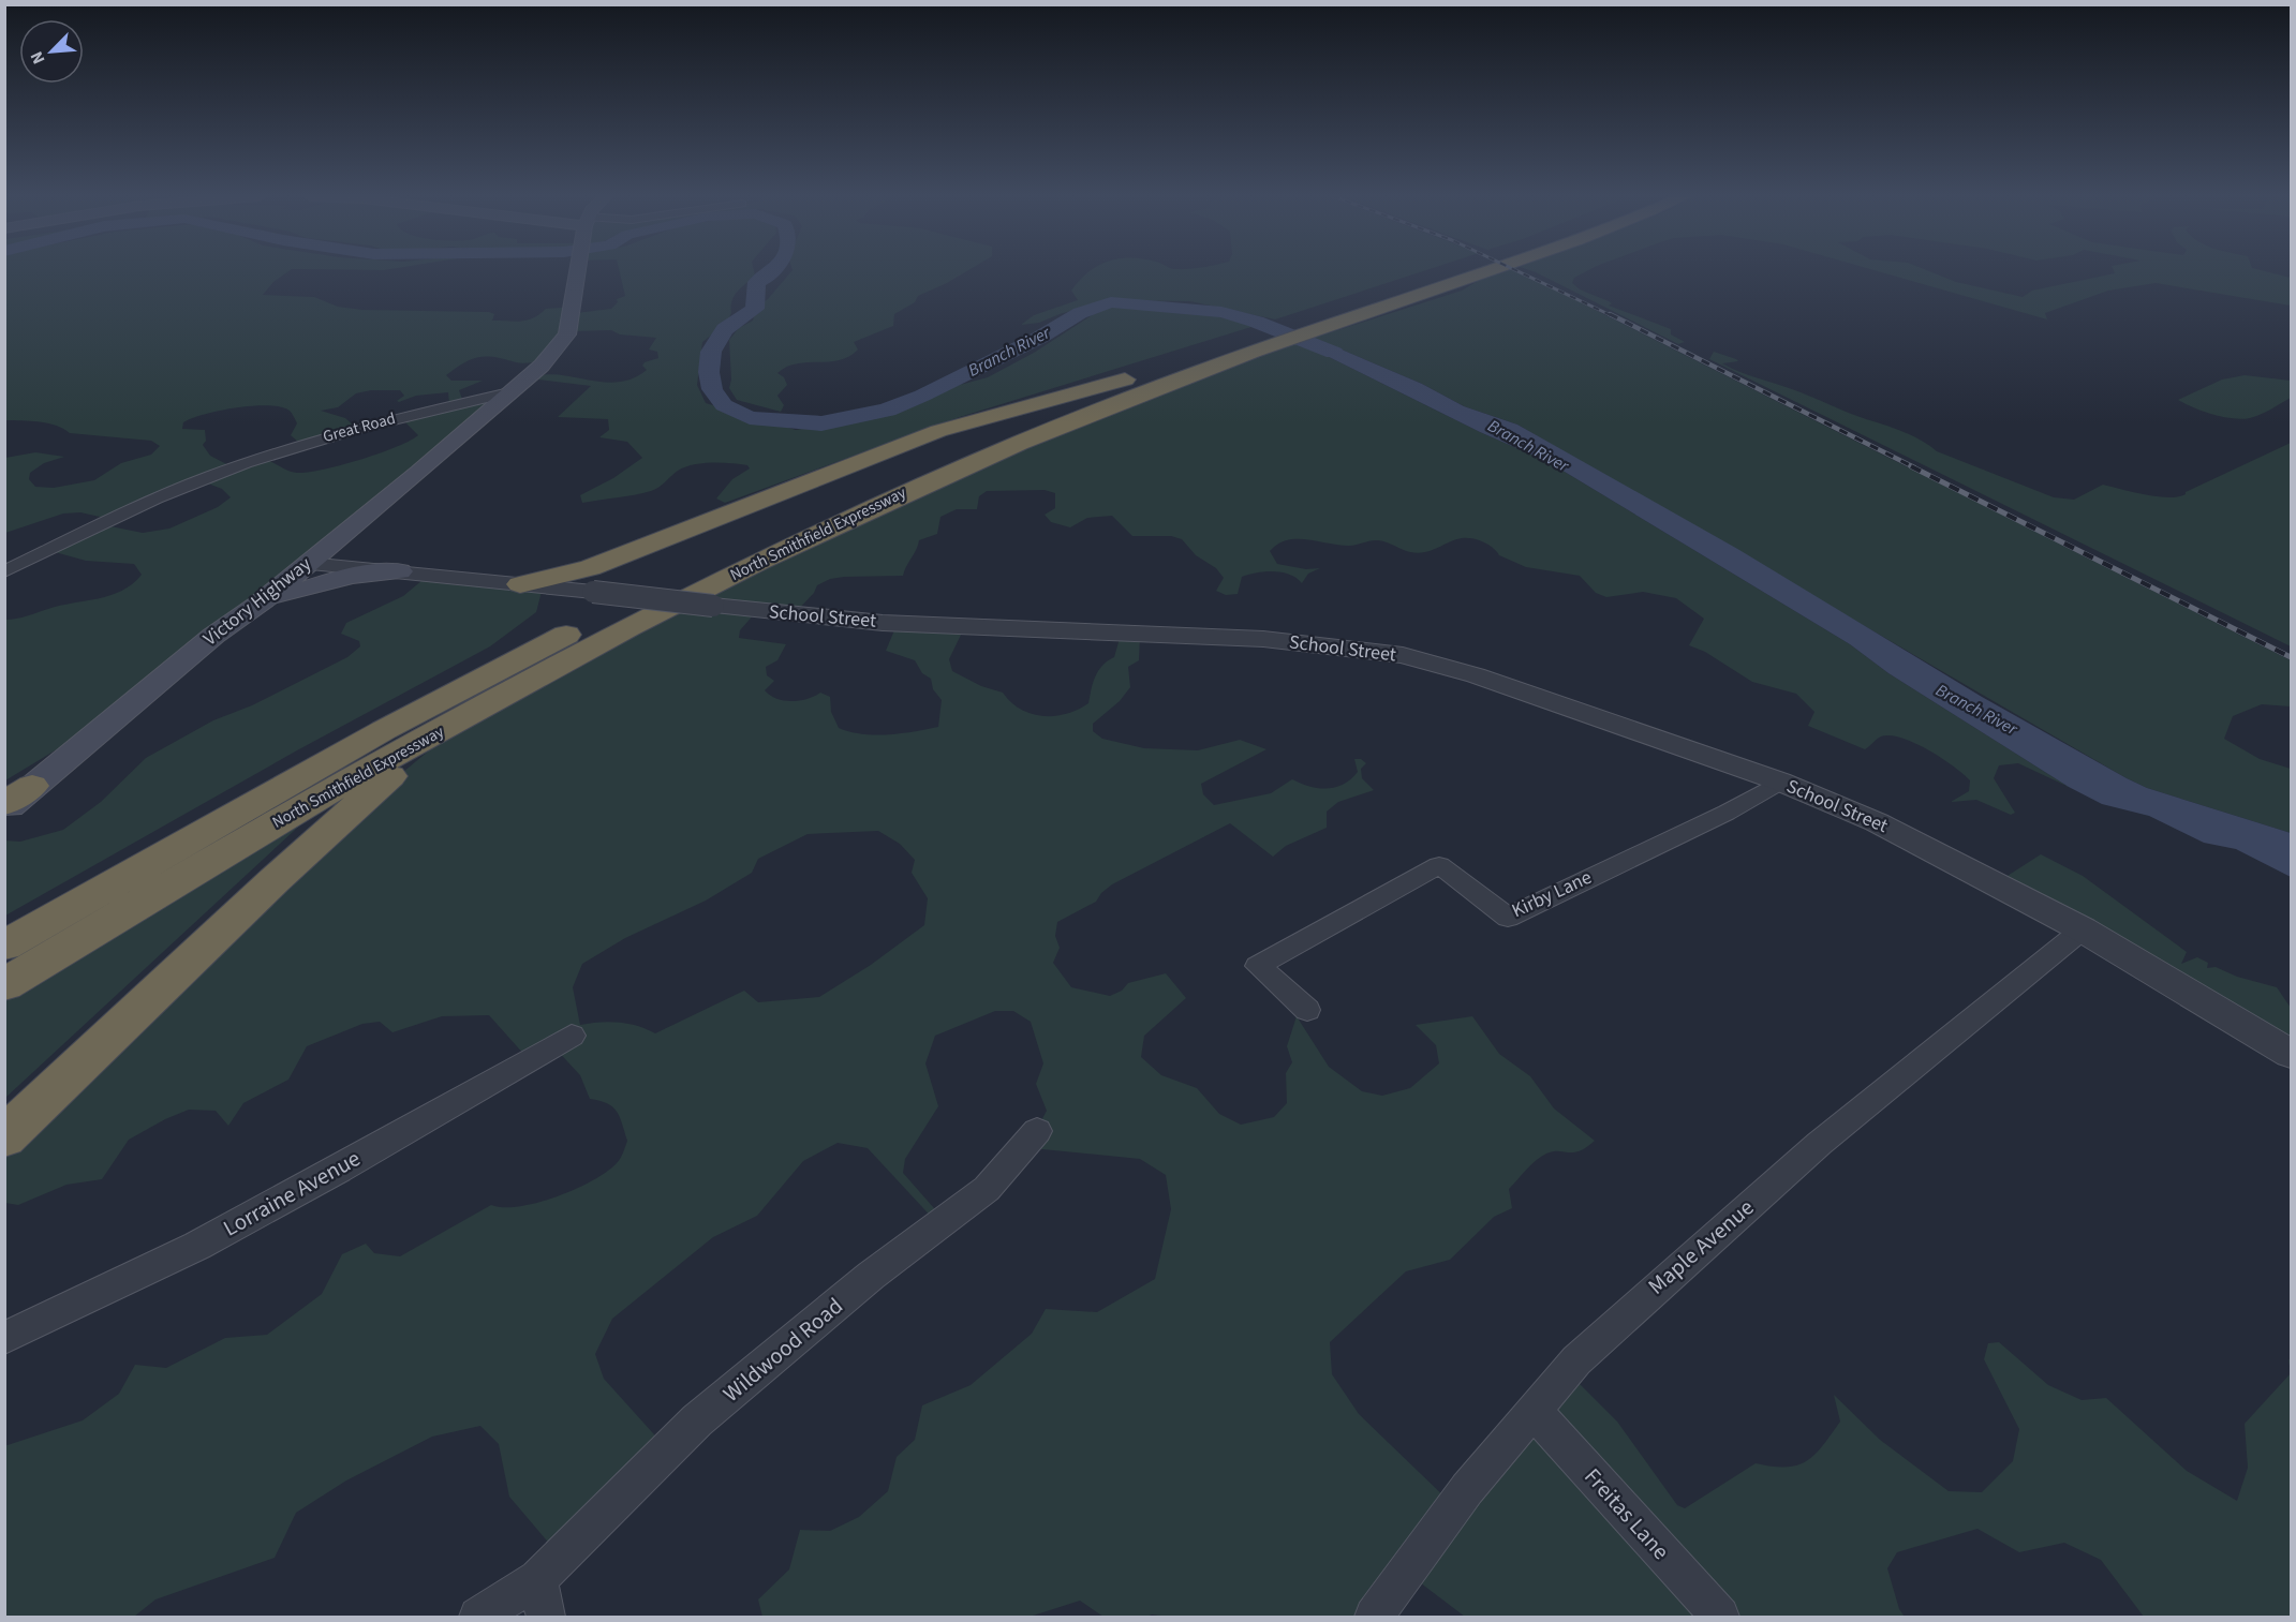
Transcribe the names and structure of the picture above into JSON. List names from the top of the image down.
{
  "streets": {
    "highway": ["North Smithfield Expressway"],
    "main road": ["Great Road", "Victory Highway"],
    "street": [
      "School Street",
      "Kirby Lane",
      "Lorraine Avenue",
      "Maple Avenue",
      "Wildwood Road",
      "Freitas Lane"
    ]
  },
  "crossings": [
    ["Great Road", "Victory Highway"],
    ["Victory Highway", "School Street"],
    ["School Street", "Kirby Lane"],
    ["School Street", "Maple Avenue"],
    ["Maple Avenue", "Freitas Lane"]
  ],
  "water": ["Branch River"],
  "north": "bottom left"
}
